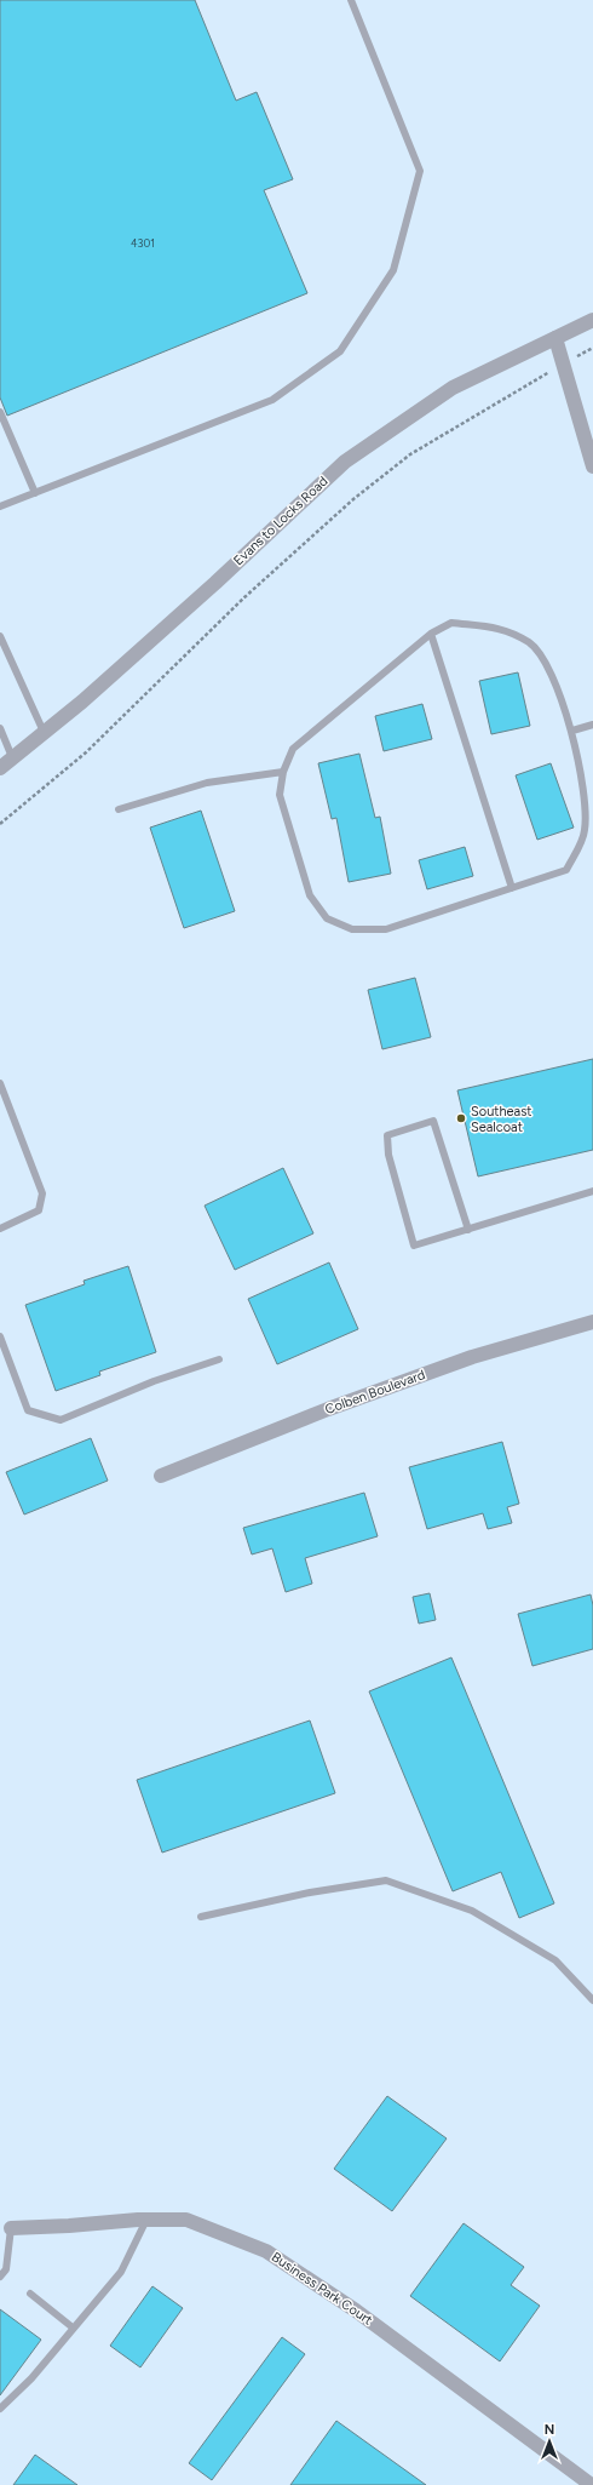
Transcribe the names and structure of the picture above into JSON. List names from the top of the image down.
{
  "streets": {
    "street": ["Evans to Locks Road", "Colben Boulevard", "Business Park Court"]
  },
  "places": ["Southeast Sealcoat"],
  "house_numbers": ["4301"],
  "north": "top"
}
